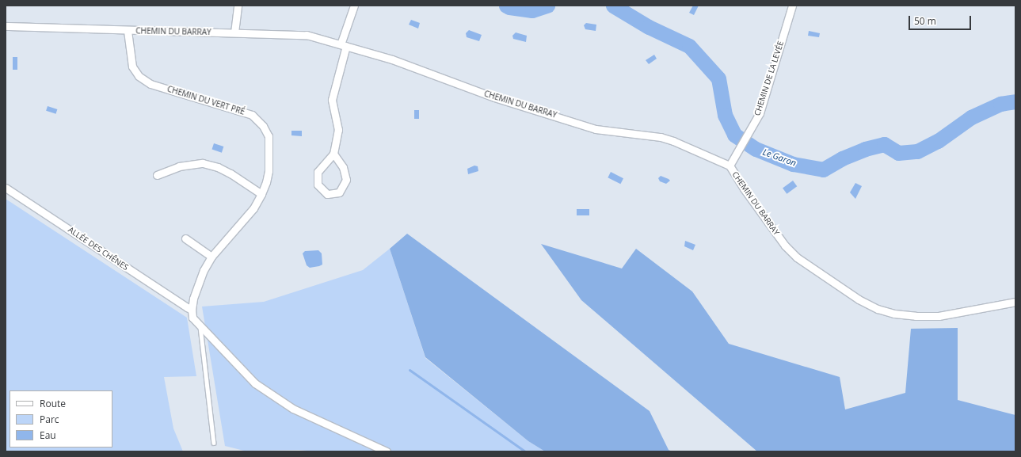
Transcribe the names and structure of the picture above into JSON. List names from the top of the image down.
{
  "streets": {
    "street": [
      "CHEMIN DU BARRAY",
      "CHEMIN DE LA LEVÉE",
      "CHEMIN DU VERT PRÉ",
      "ALLÉE DES CHÊNES"
    ]
  },
  "crossings": [
    ["CHEMIN DU BARRAY", "CHEMIN DE LA LEVÉE"],
    ["CHEMIN DU BARRAY", "CHEMIN DU VERT PRÉ"],
    ["CHEMIN DU VERT PRÉ", "ALLÉE DES CHÊNES"]
  ],
  "water": ["Le Garon"],
  "legend": ["Route", "Parc", "Eau"],
  "scale_bar": "50 m"
}
